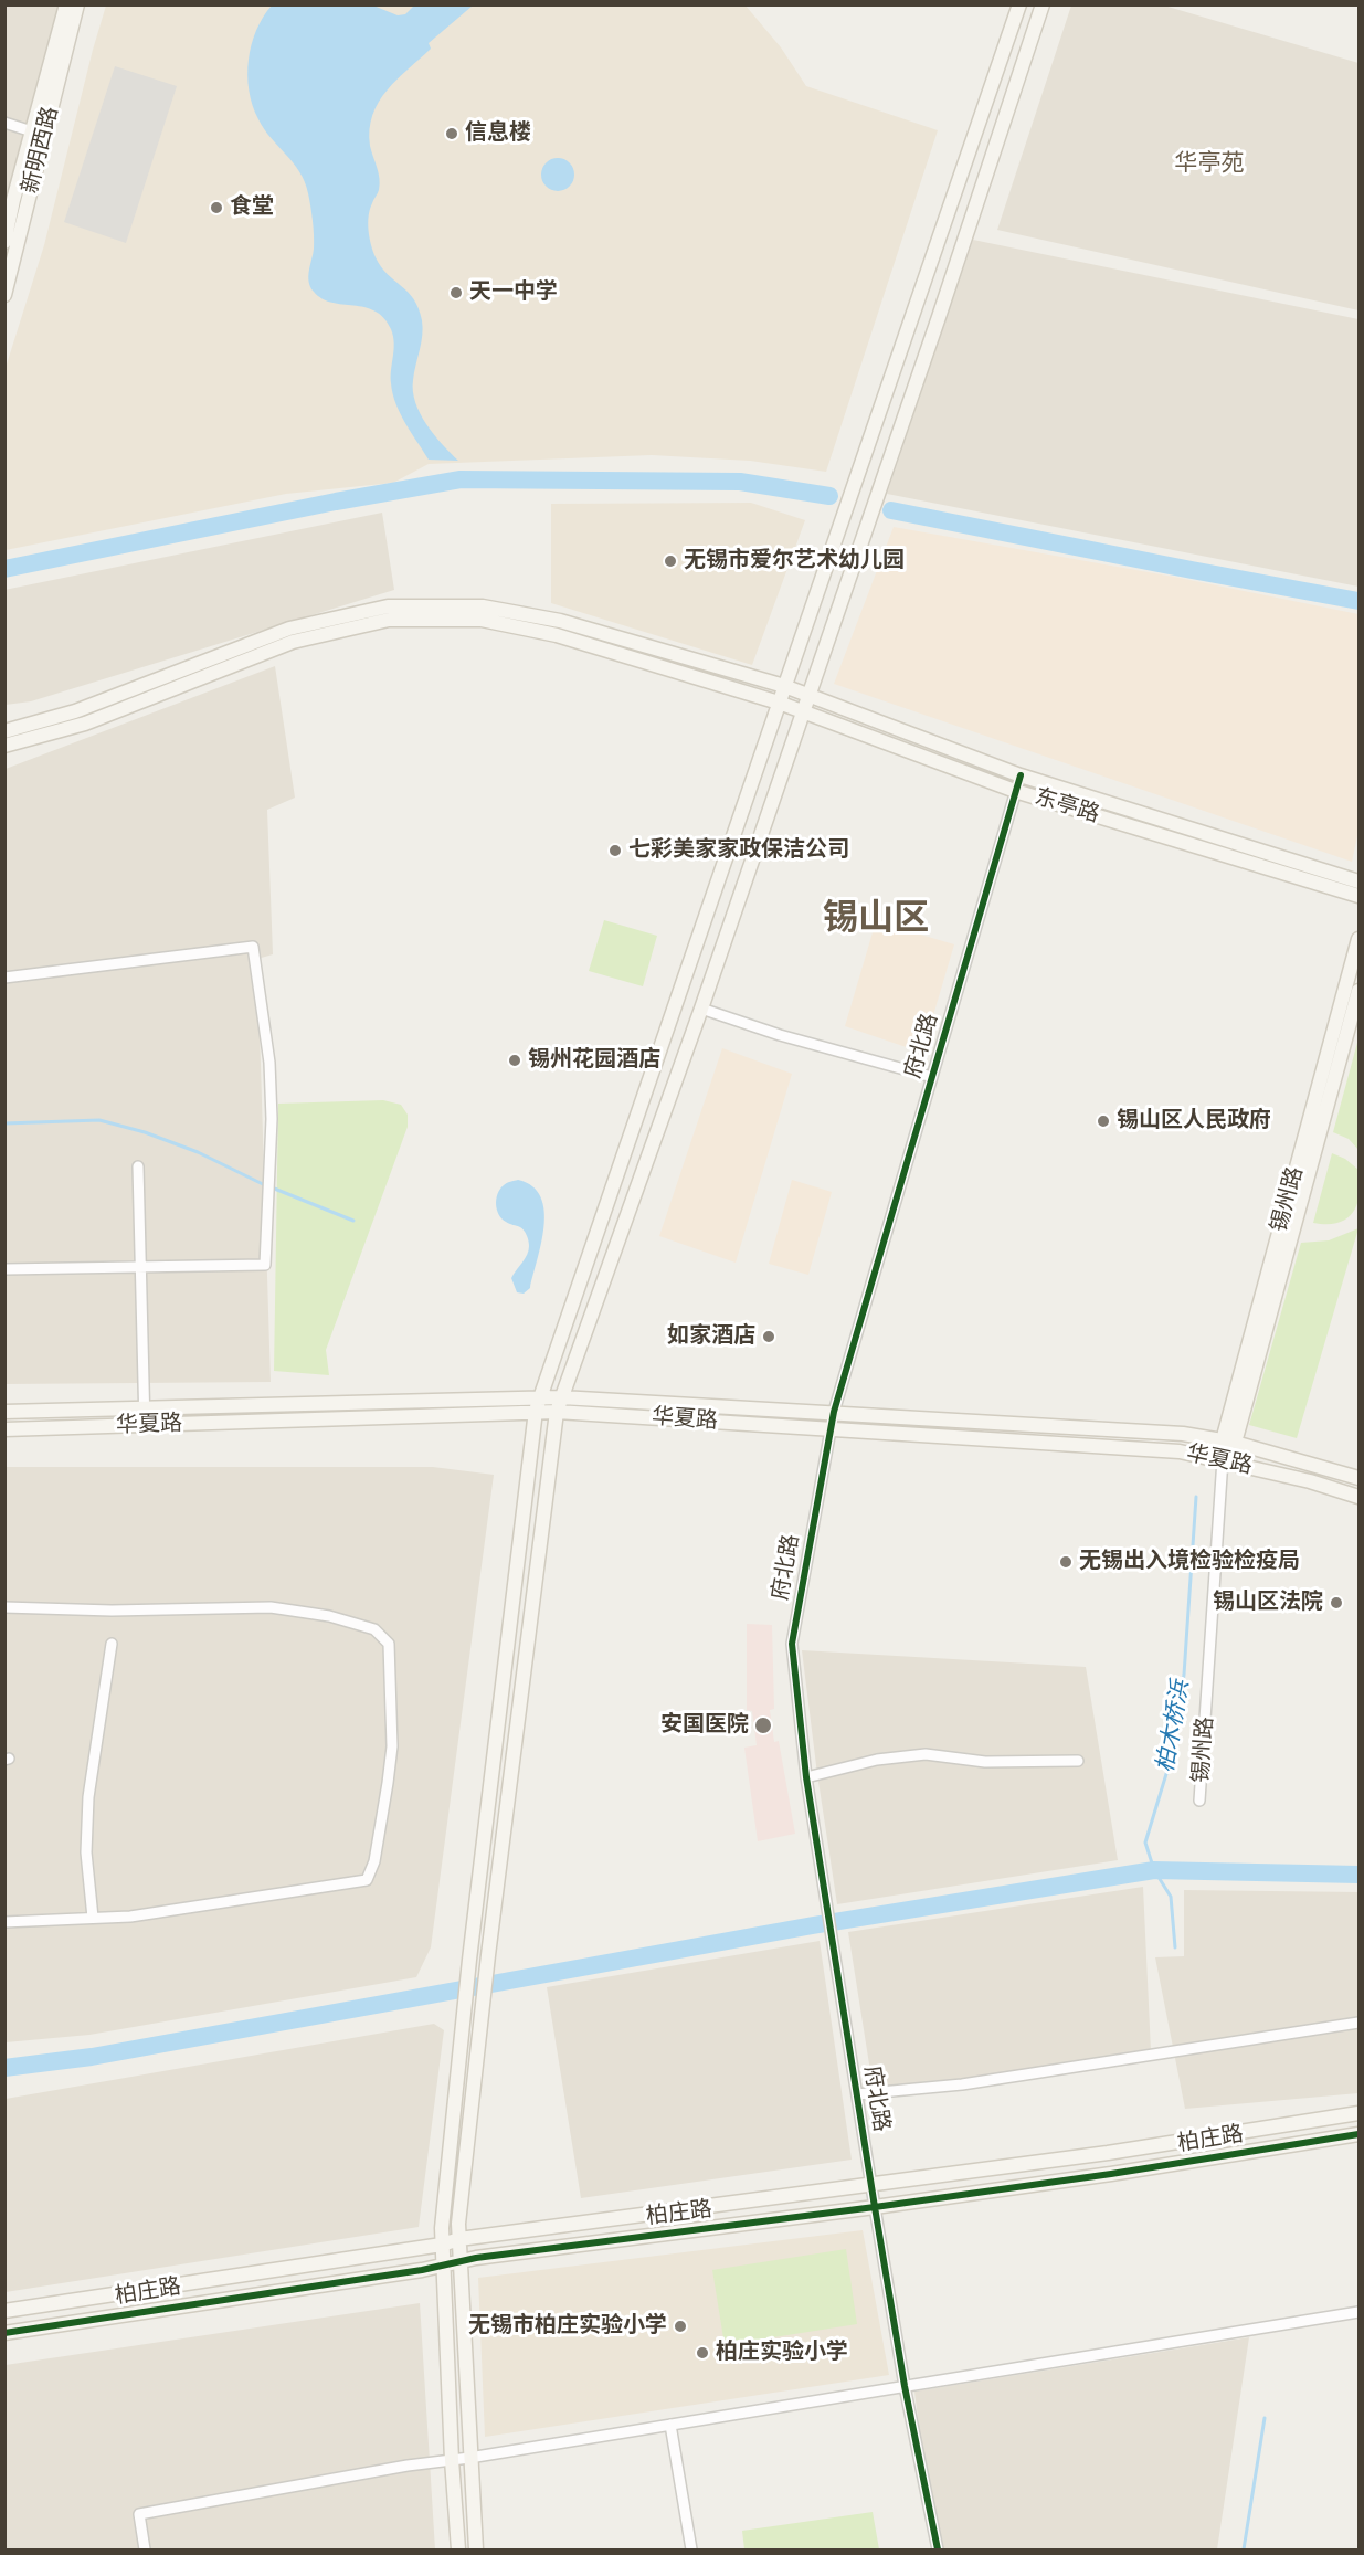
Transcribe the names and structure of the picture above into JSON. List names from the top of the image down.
{
  "streets": {
    "main road": [
      "新明西路",
      "东亭路",
      "锡州路",
      "华夏路",
      "柏庄路"
    ],
    "street": ["府北路"]
  },
  "crossings": [
    ["东亭路", "府北路"],
    ["府北路", "华夏路"],
    ["府北路", "柏庄路"],
    ["锡州路", "华夏路"]
  ],
  "districts": ["华亭苑", "锡山区"],
  "water": ["柏木桥浜"],
  "places": [
    "信息楼",
    "食堂",
    "天一中学",
    "无锡市爱尔艺术幼儿园",
    "七彩美家家政保洁公司",
    "锡州花园酒店",
    "锡山区人民政府",
    "如家酒店",
    "无锡出入境检验检疫局",
    "锡山区法院",
    "安国医院",
    "无锡市柏庄实验小学",
    "柏庄实验小学"
  ]
}
